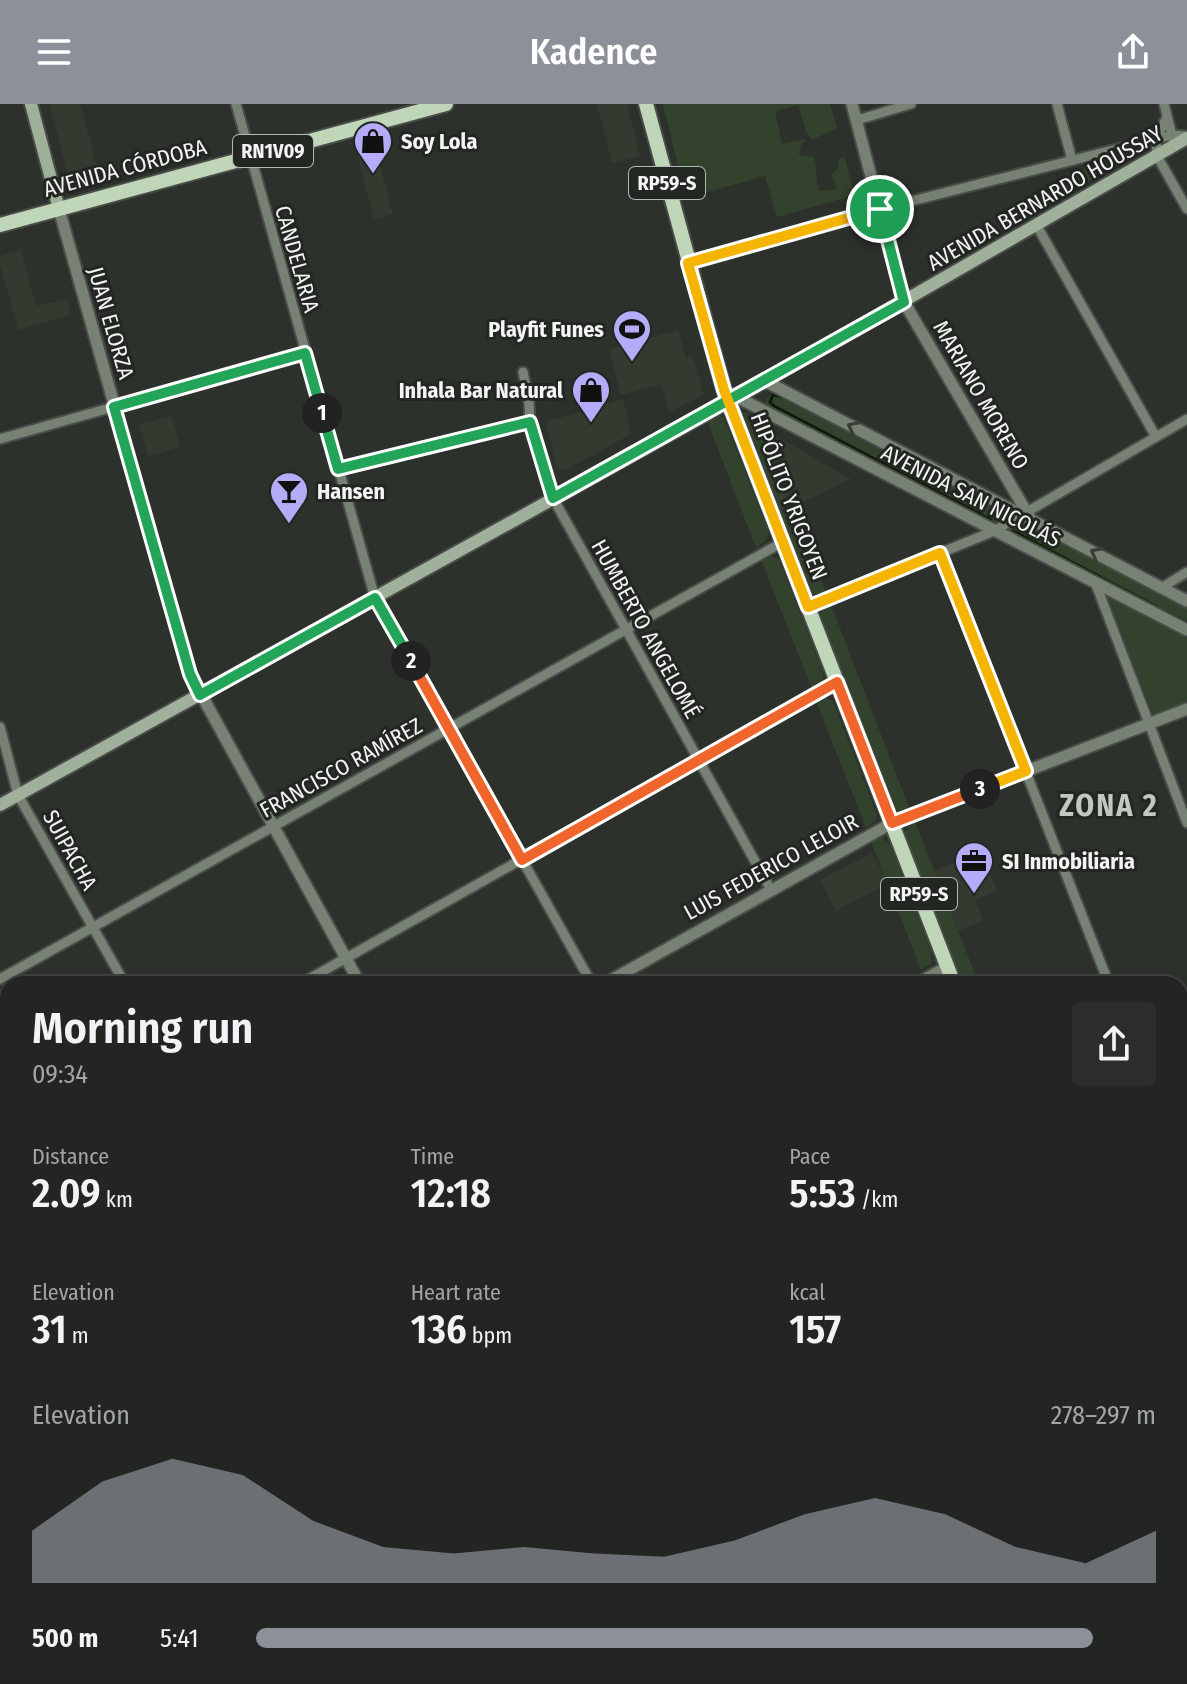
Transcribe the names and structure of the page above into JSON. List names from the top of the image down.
{
  "streets": {
    "main road": [
      "RN1V09",
      "AVENIDA CÓRDOBA",
      "RP59-S",
      "AVENIDA BERNARDO HOUSSAY",
      "JUAN ELORZA",
      "HIPÓLITO YRIGOYEN"
    ],
    "street": [
      "CANDELARIA",
      "MARIANO MORENO",
      "AVENIDA SAN NICOLÁS",
      "HUMBERTO ANGELOMÉ",
      "FRANCISCO RAMÍREZ",
      "SUIPACHA",
      "LUIS FEDERICO LELOIR"
    ]
  },
  "crossings": [
    ["AVENIDA CÓRDOBA", "CANDELARIA"],
    ["AVENIDA CÓRDOBA", "JUAN ELORZA"],
    ["AVENIDA BERNARDO HOUSSAY", "CANDELARIA"],
    ["AVENIDA BERNARDO HOUSSAY", "JUAN ELORZA"],
    ["AVENIDA BERNARDO HOUSSAY", "MARIANO MORENO"],
    ["AVENIDA BERNARDO HOUSSAY", "HIPÓLITO YRIGOYEN"],
    ["AVENIDA BERNARDO HOUSSAY", "AVENIDA SAN NICOLÁS"],
    ["AVENIDA BERNARDO HOUSSAY", "HUMBERTO ANGELOMÉ"],
    ["AVENIDA BERNARDO HOUSSAY", "SUIPACHA"],
    ["CANDELARIA", "FRANCISCO RAMÍREZ"],
    ["JUAN ELORZA", "FRANCISCO RAMÍREZ"],
    ["MARIANO MORENO", "AVENIDA SAN NICOLÁS"],
    ["HIPÓLITO YRIGOYEN", "AVENIDA SAN NICOLÁS"],
    ["HIPÓLITO YRIGOYEN", "FRANCISCO RAMÍREZ"],
    ["HIPÓLITO YRIGOYEN", "LUIS FEDERICO LELOIR"],
    ["HUMBERTO ANGELOMÉ", "FRANCISCO RAMÍREZ"],
    ["HUMBERTO ANGELOMÉ", "LUIS FEDERICO LELOIR"],
    ["FRANCISCO RAMÍREZ", "SUIPACHA"]
  ],
  "districts": ["ZONA 2"],
  "places": {
    "shop": ["Soy Lola", "Inhala Bar Natural"],
    "sports": ["Playfit Funes"],
    "bar": ["Hansen"],
    "office": ["SI Inmobiliaria"]
  },
  "page": {
    "header": "Kadence",
    "pins": ["1", "2", "3"],
    "heading": ["Morning run", "09:34"],
    "stats": [
      ["Distance", "2.09 km"],
      ["Time", "12:18"],
      ["Pace", "5:53 /km"],
      ["Elevation", "31 m"],
      ["Heart rate", "136 bpm"],
      ["kcal", "157"]
    ],
    "chart": ["Elevation", "278–297 m"],
    "list": [
      {
        "name": "500 m",
        "note": "5:41"
      }
    ]
  }
}
